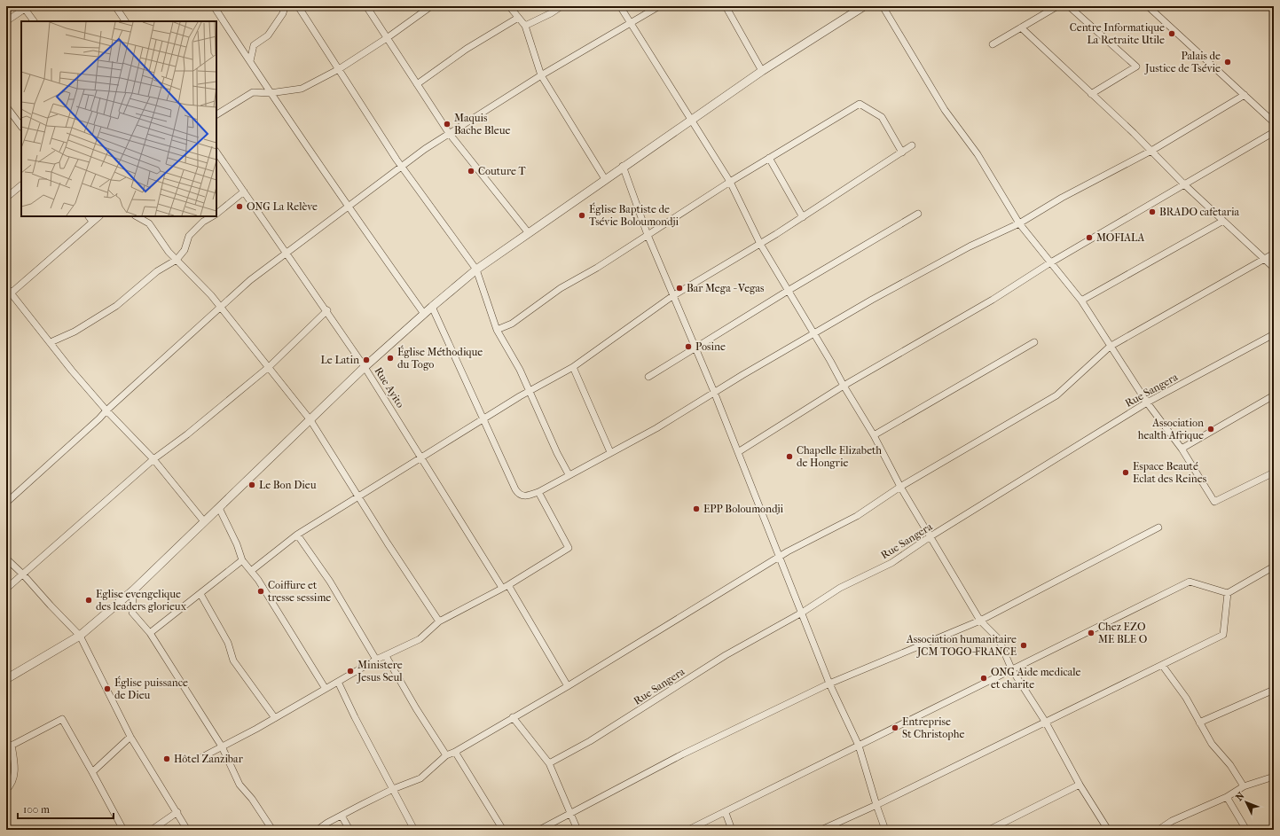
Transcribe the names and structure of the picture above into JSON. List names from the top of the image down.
{
  "streets": {
    "street": ["Rue Ayito", "Rue Sangera"]
  },
  "places": [
    "Centre Informatique La Retraite Utile",
    "Palais de Justice de Tsévie",
    "Maquis Bache Bleue",
    "Couture T",
    "ONG La Relève",
    "BRADO cafetaria",
    "Église Baptiste de Tsévie Boloumondji",
    "MOFIALA",
    "Bar Mega - Vegas",
    "Posine",
    "Église Méthodique du Togo",
    "Le Latin",
    "Association health Afrique",
    "Chapelle Elizabeth de Hongrie",
    "Espace Beauté Eclat des Reines",
    "Le Bon Dieu",
    "EPP Boloumondji",
    "Coiffure et tresse sessime",
    "Eglise evengelique des leaders glorieux",
    "Chez EZO ME BLE O",
    "Association humanitaire JCM TOGO-FRANCE",
    "Ministere Jesus Seul",
    "ONG Aide medicale et charite",
    "Église puissance de Dieu",
    "Entreprise St Christophe",
    "Hôtel Zanzibar"
  ],
  "scale_bar": "100 m",
  "north": "top left"
}
